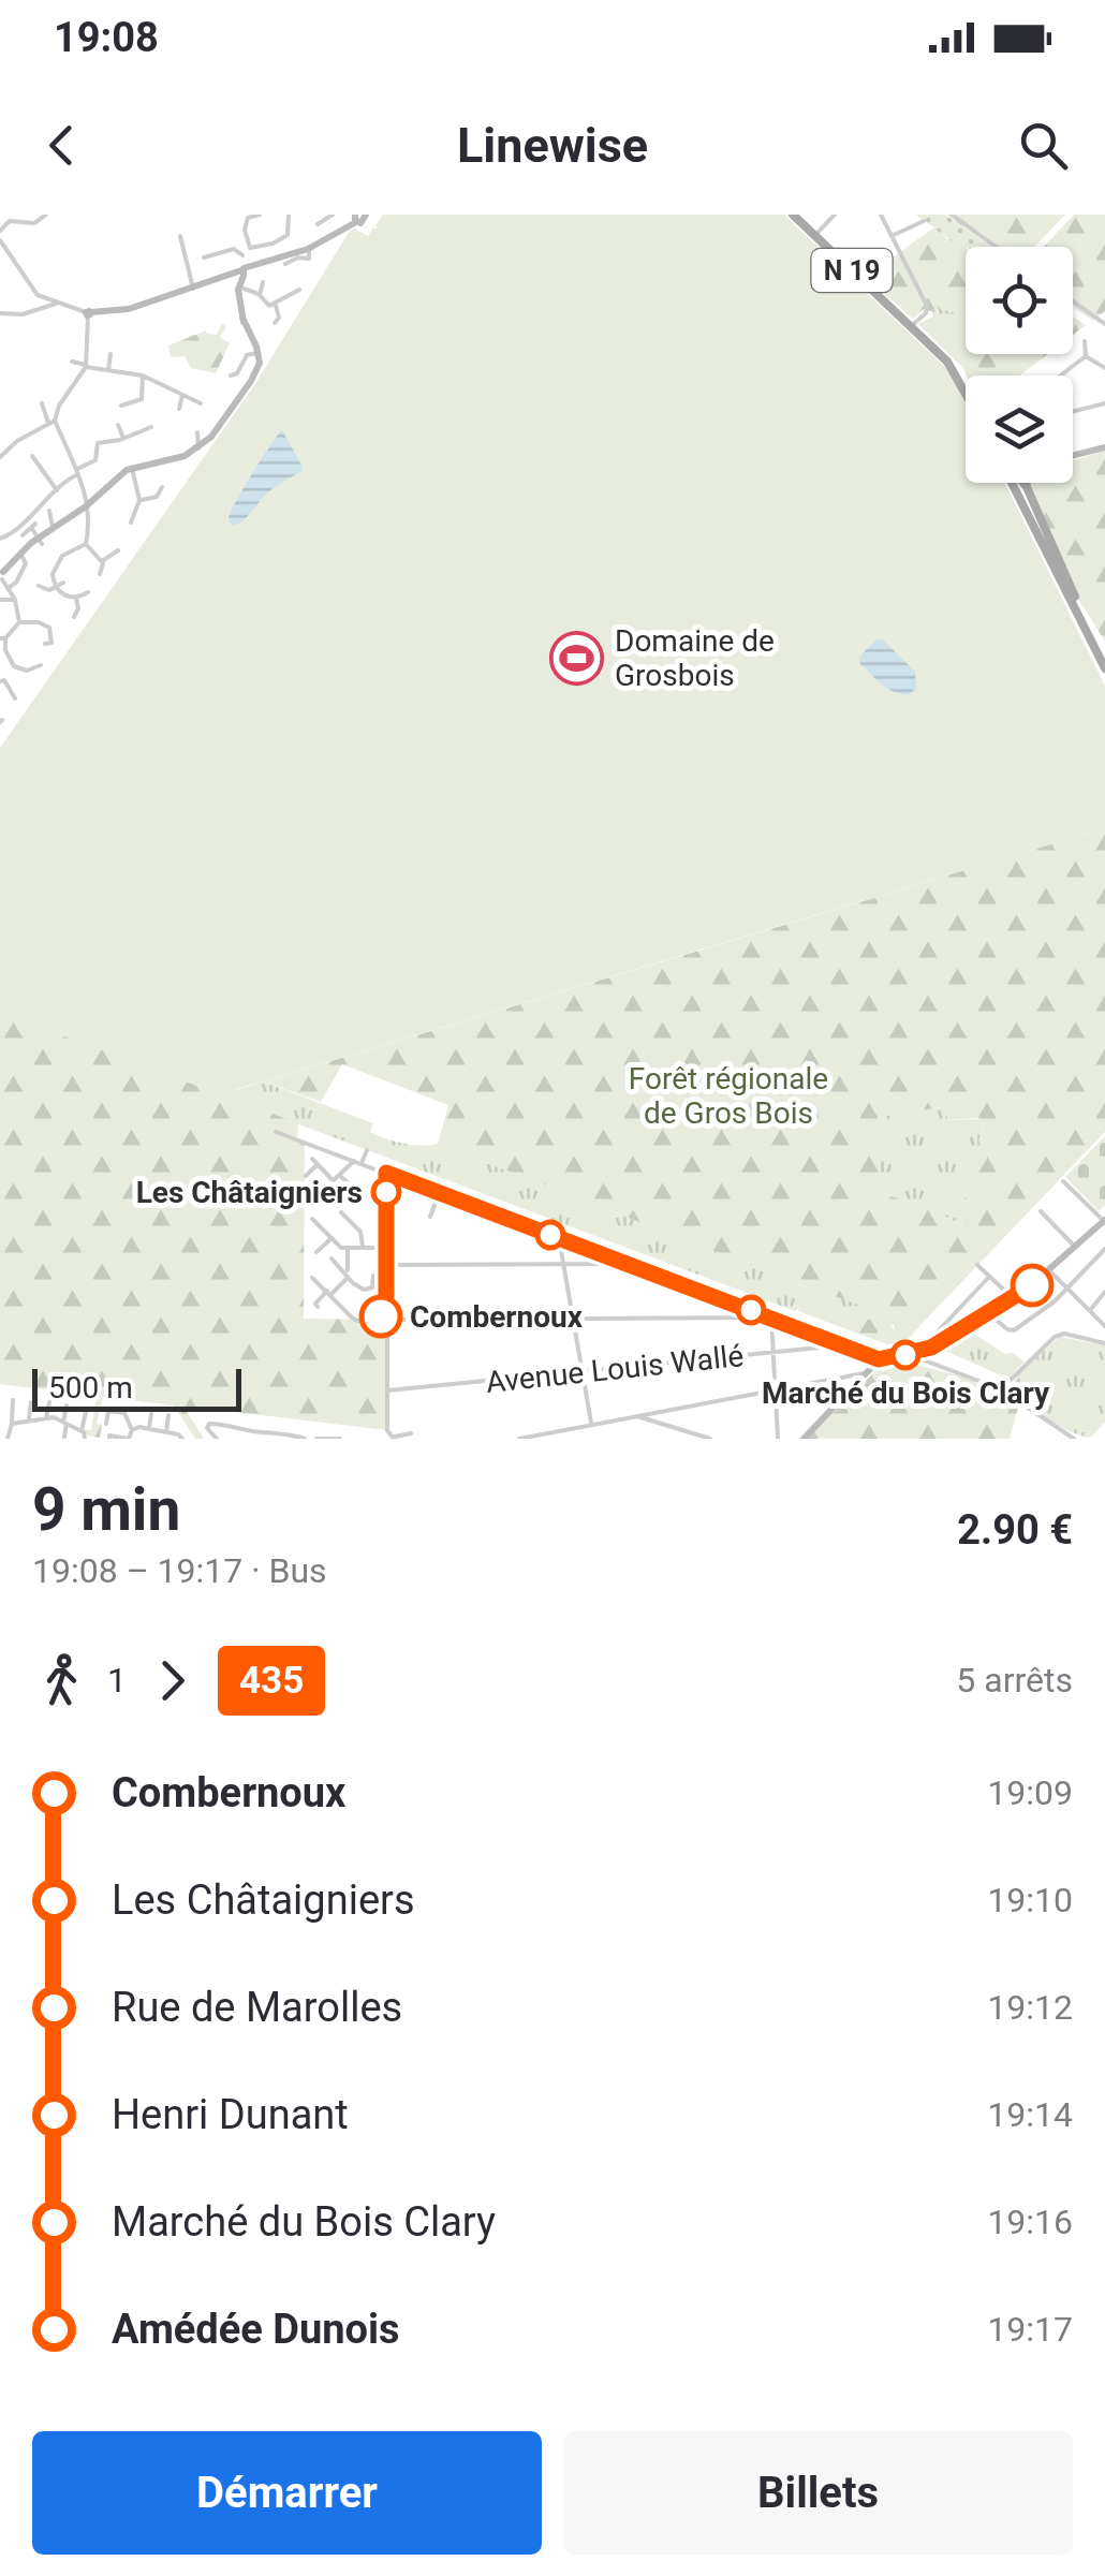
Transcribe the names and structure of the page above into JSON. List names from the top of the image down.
{
  "streets": {
    "main road": ["N 19"],
    "street": ["Avenue Louis Wallé"]
  },
  "parks": ["Forêt régionale de Gros Bois"],
  "places": {
    "sports": ["Domaine de Grosbois"],
    "other": ["Les Châtaigniers", "Combernoux", "Marché du Bois Clary"]
  },
  "lines": ["bus line 435"],
  "scale_bar": "500 m",
  "page": {
    "status": "19:08",
    "header": "Linewise",
    "scale": "500 m",
    "heading": ["9 min", "19:08 – 19:17 · Bus", "2.90 €"],
    "legs": ["1", "435", "5 arrêts"],
    "list": [
      {
        "name": "Combernoux",
        "value": "19:09"
      },
      {
        "name": "Les Châtaigniers",
        "value": "19:10"
      },
      {
        "name": "Rue de Marolles",
        "value": "19:12"
      },
      {
        "name": "Henri Dunant",
        "value": "19:14"
      },
      {
        "name": "Marché du Bois Clary",
        "value": "19:16"
      },
      {
        "name": "Amédée Dunois",
        "value": "19:17"
      }
    ],
    "buttons": ["Démarrer", "Billets"]
  }
}
